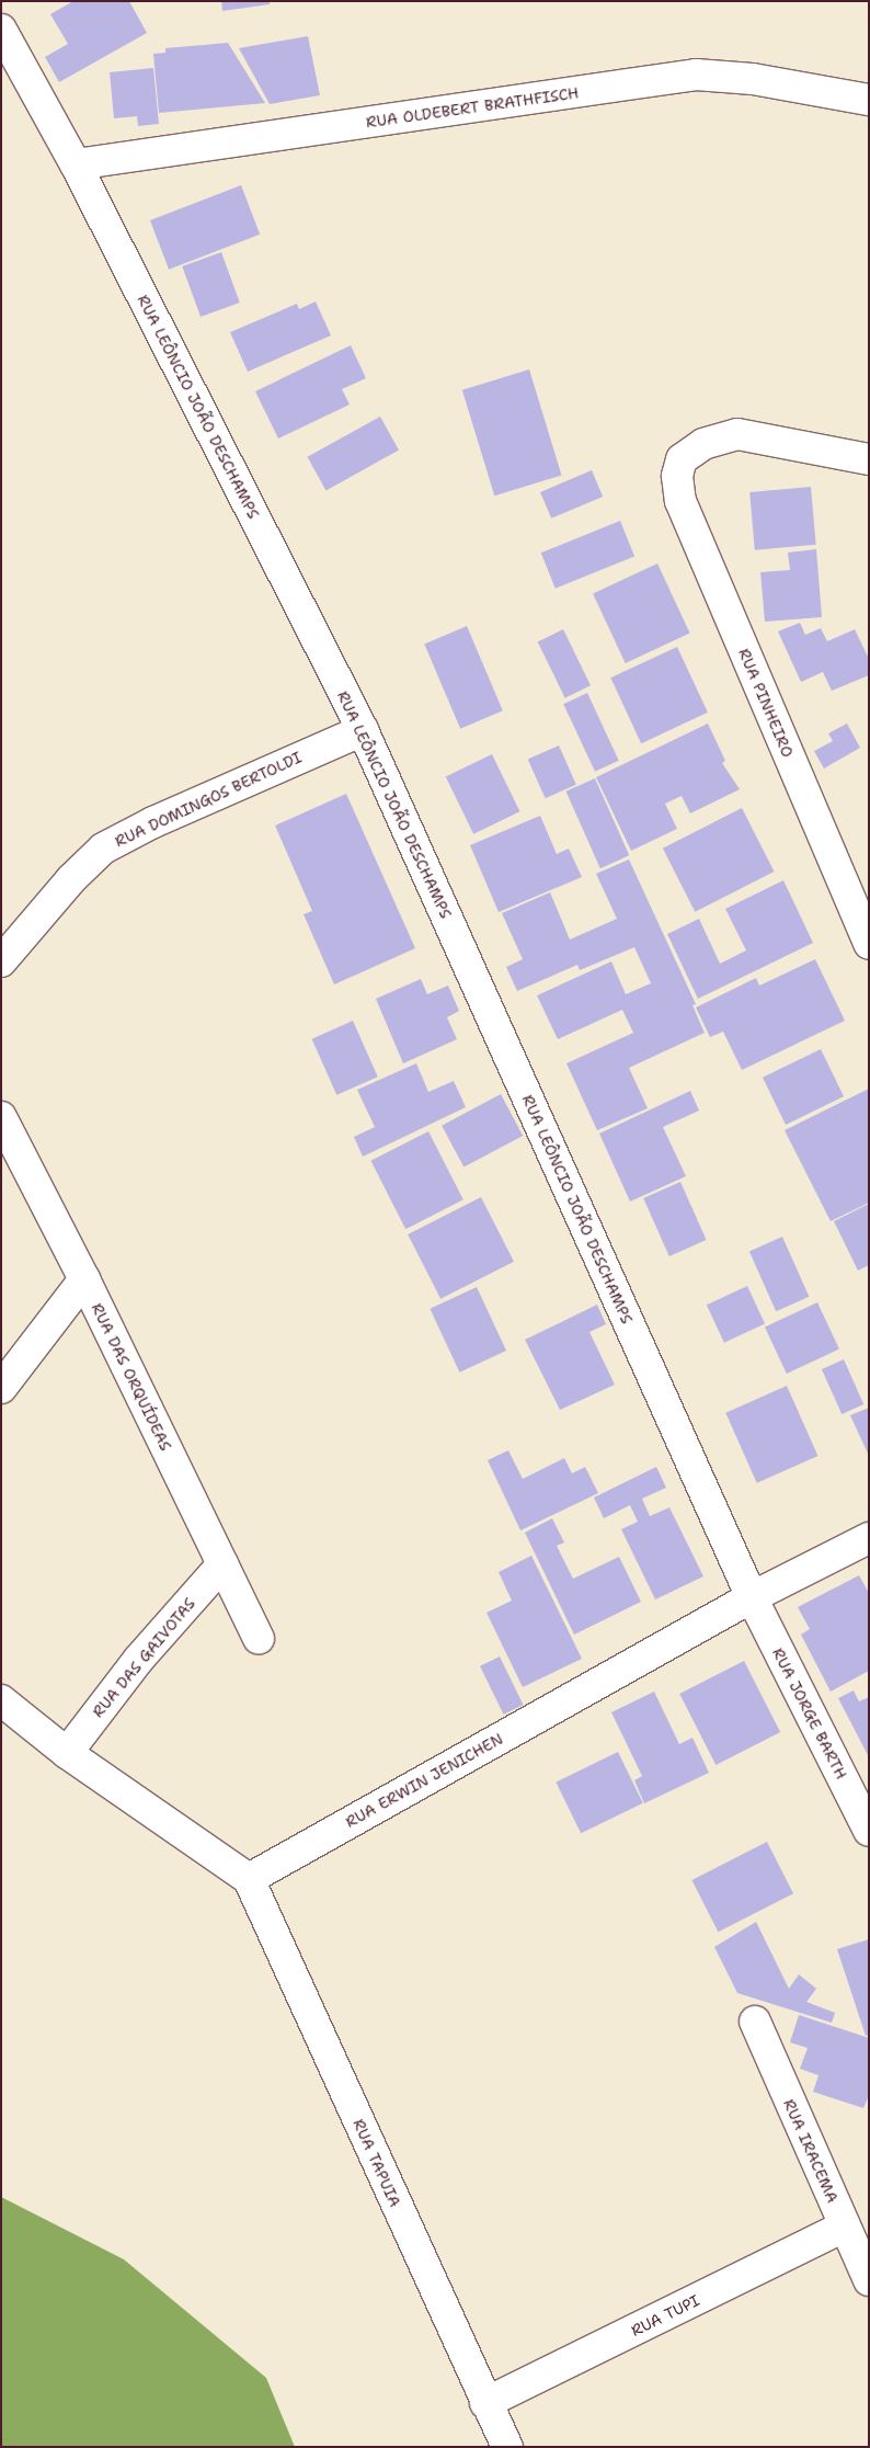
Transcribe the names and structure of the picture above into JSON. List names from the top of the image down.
{
  "streets": {
    "street": [
      "RUA OLDEBERT BRATHFISCH",
      "RUA LEÔNCIO JOÃO DESCHAMPS",
      "RUA PINHEIRO",
      "RUA DOMINGOS BERTOLDI",
      "RUA DAS ORQUÍDEAS",
      "RUA DAS GAIVOTAS",
      "RUA JORGE BARTH",
      "RUA ERWIN JENICHEN",
      "RUA IRACEMA",
      "RUA TAPUIA",
      "RUA TUPI"
    ]
  },
  "crossings": [
    ["RUA OLDEBERT BRATHFISCH", "RUA LEÔNCIO JOÃO DESCHAMPS"],
    ["RUA LEÔNCIO JOÃO DESCHAMPS", "RUA DOMINGOS BERTOLDI"],
    ["RUA LEÔNCIO JOÃO DESCHAMPS", "RUA JORGE BARTH"],
    ["RUA LEÔNCIO JOÃO DESCHAMPS", "RUA ERWIN JENICHEN"],
    ["RUA DAS ORQUÍDEAS", "RUA DAS GAIVOTAS"],
    ["RUA JORGE BARTH", "RUA ERWIN JENICHEN"],
    ["RUA ERWIN JENICHEN", "RUA TAPUIA"],
    ["RUA IRACEMA", "RUA TUPI"],
    ["RUA TAPUIA", "RUA TUPI"]
  ]
}
